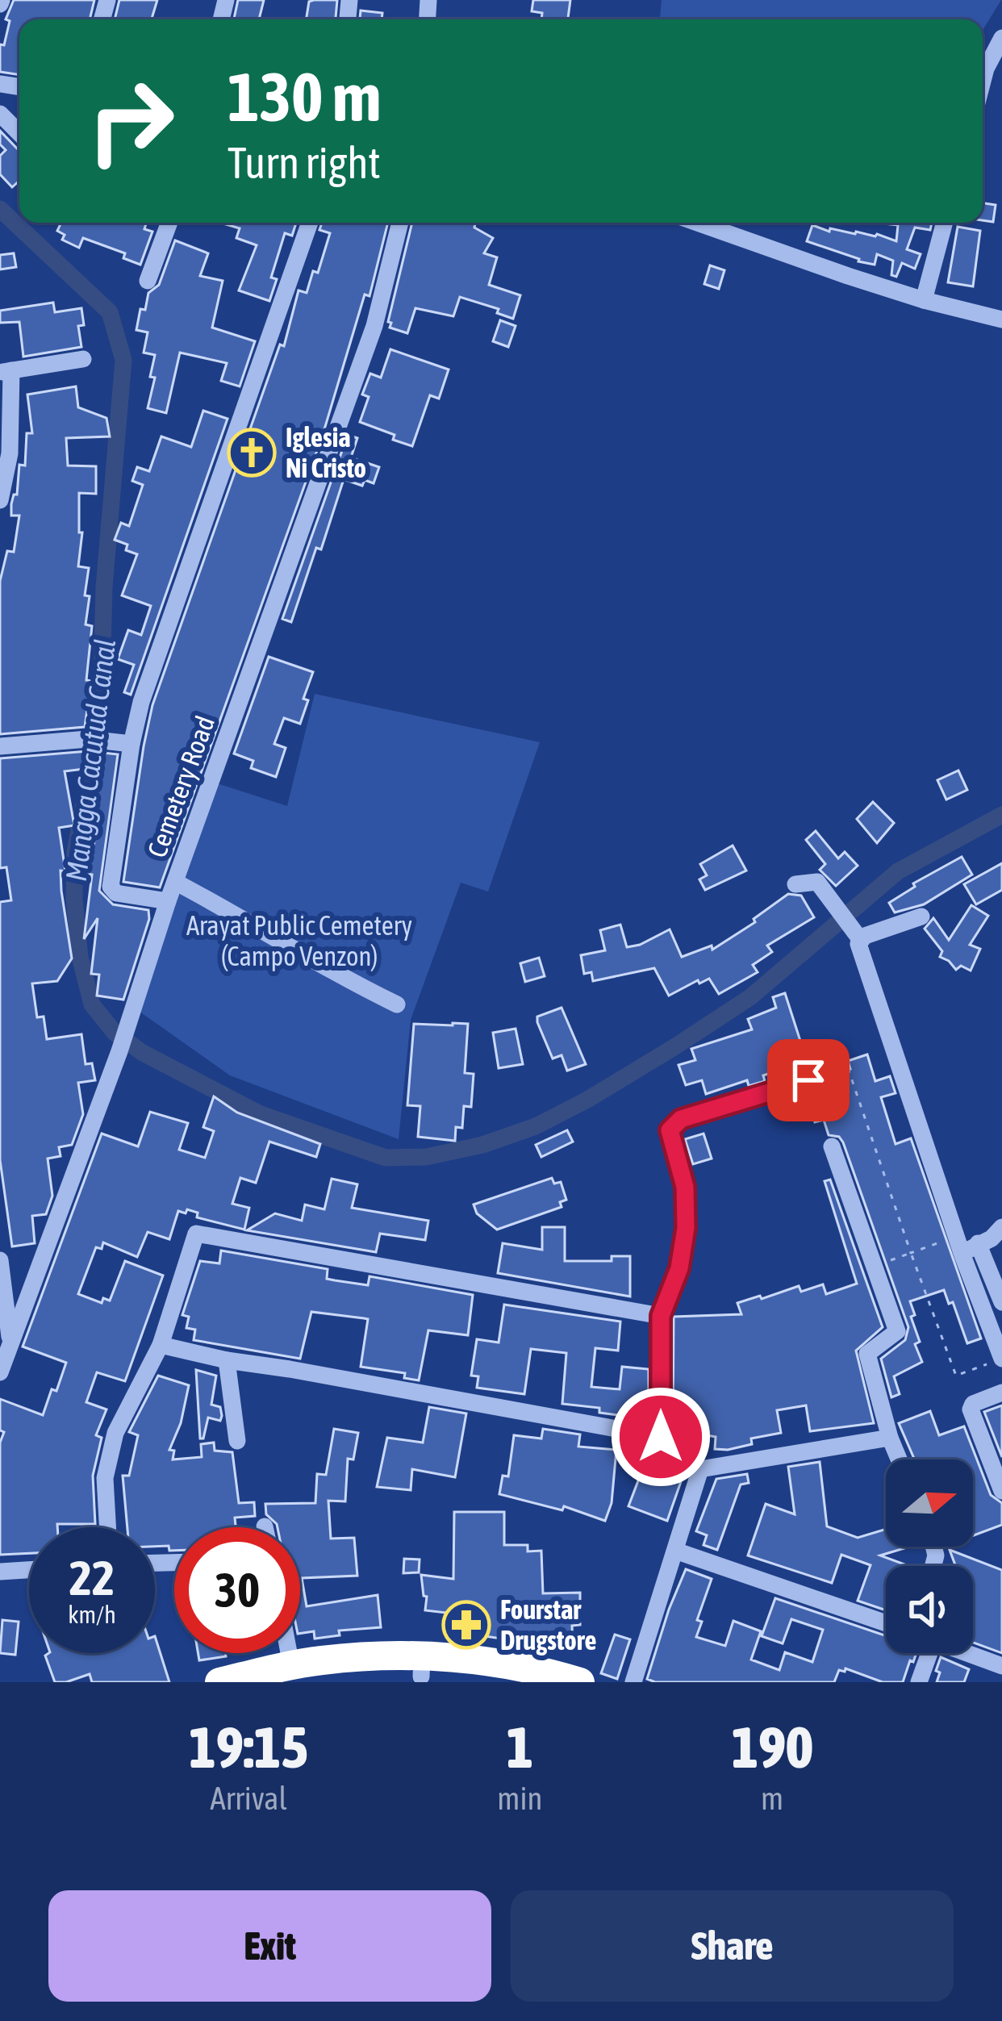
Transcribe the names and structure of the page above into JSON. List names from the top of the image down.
{
  "streets": {
    "street": ["Cemetery Road"]
  },
  "water": ["Mangga Cacutud Canal"],
  "parks": ["Arayat Public Cemetery (Campo Venzon)"],
  "places": {
    "church": ["Iglesia Ni Cristo"],
    "pharmacy": ["Fourstar Drugstore"]
  },
  "north": "right",
  "page": {
    "turn": ["130 m", "Turn right"],
    "speed": "22 km/h",
    "limit": "30",
    "eta": [
      "19:15",
      "Arrival",
      "1",
      "min",
      "190",
      "m"
    ],
    "buttons": ["Exit", "Share"]
  }
}
